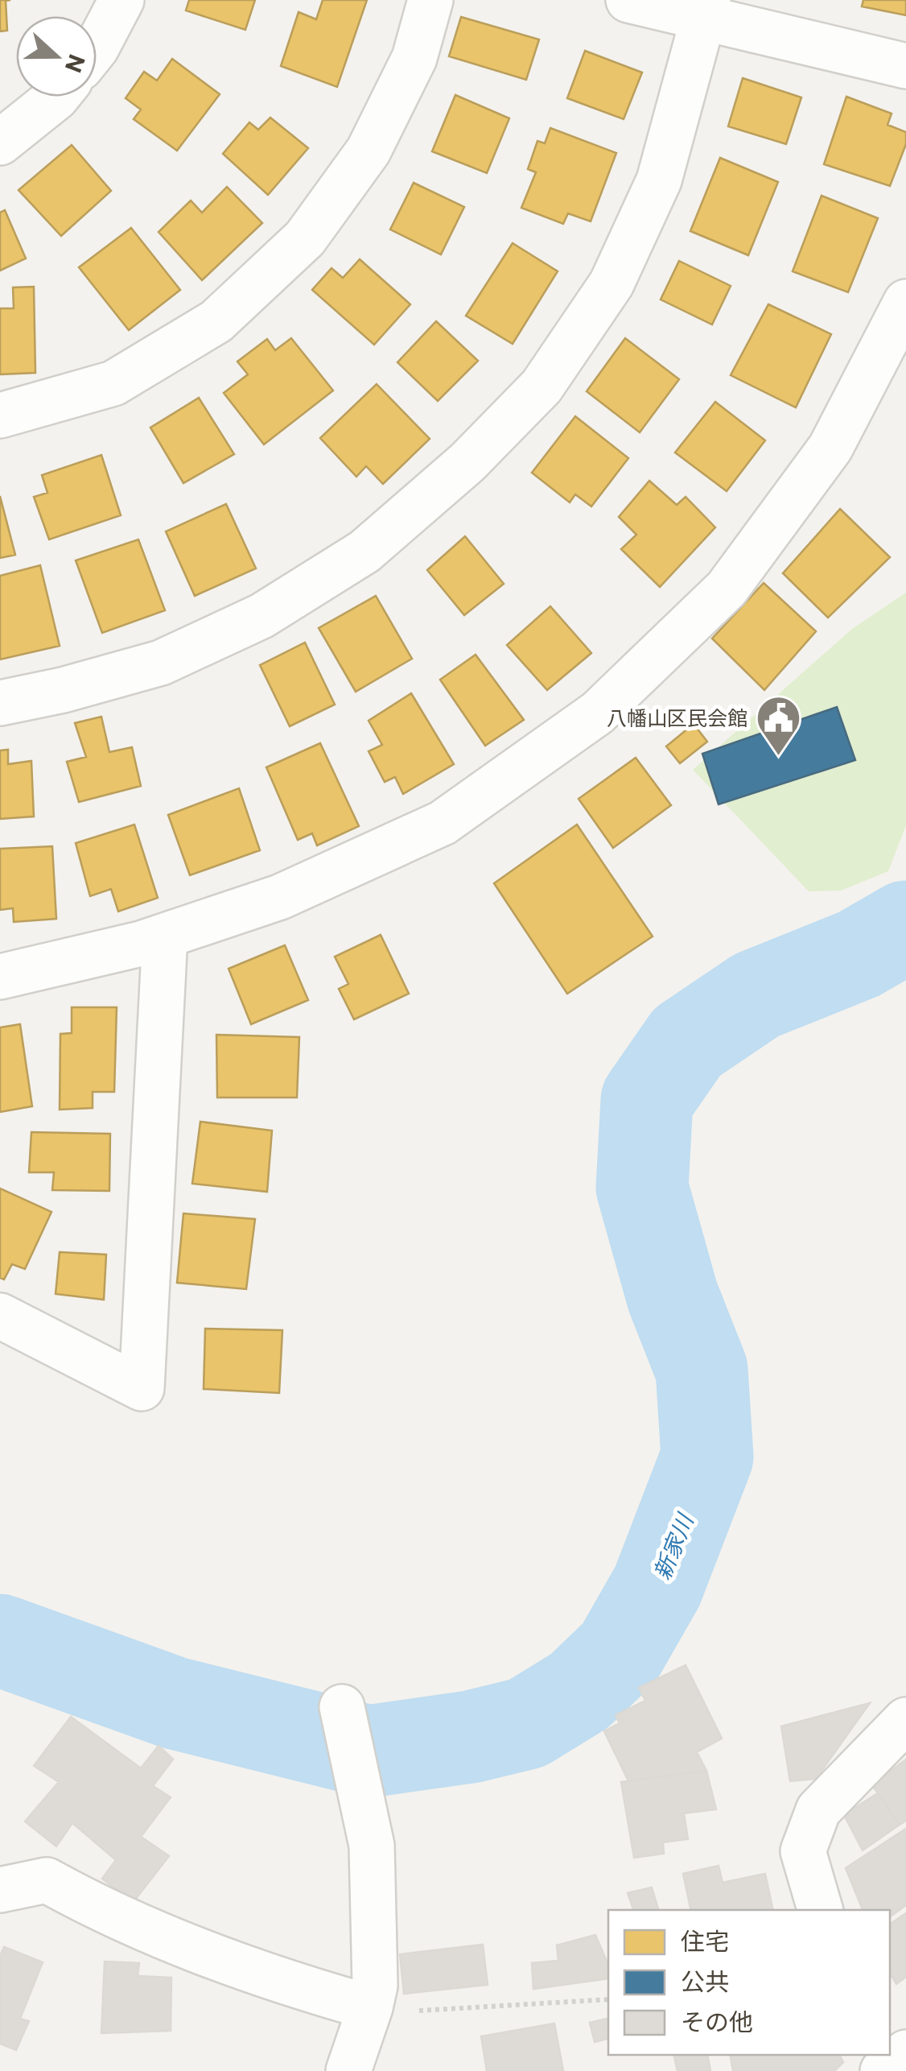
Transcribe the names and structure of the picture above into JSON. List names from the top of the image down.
{
  "water": ["新家川"],
  "places": {
    "public building": ["八幡山区民会館"]
  },
  "legend": ["住宅", "公共", "その他"],
  "north": "right"
}
